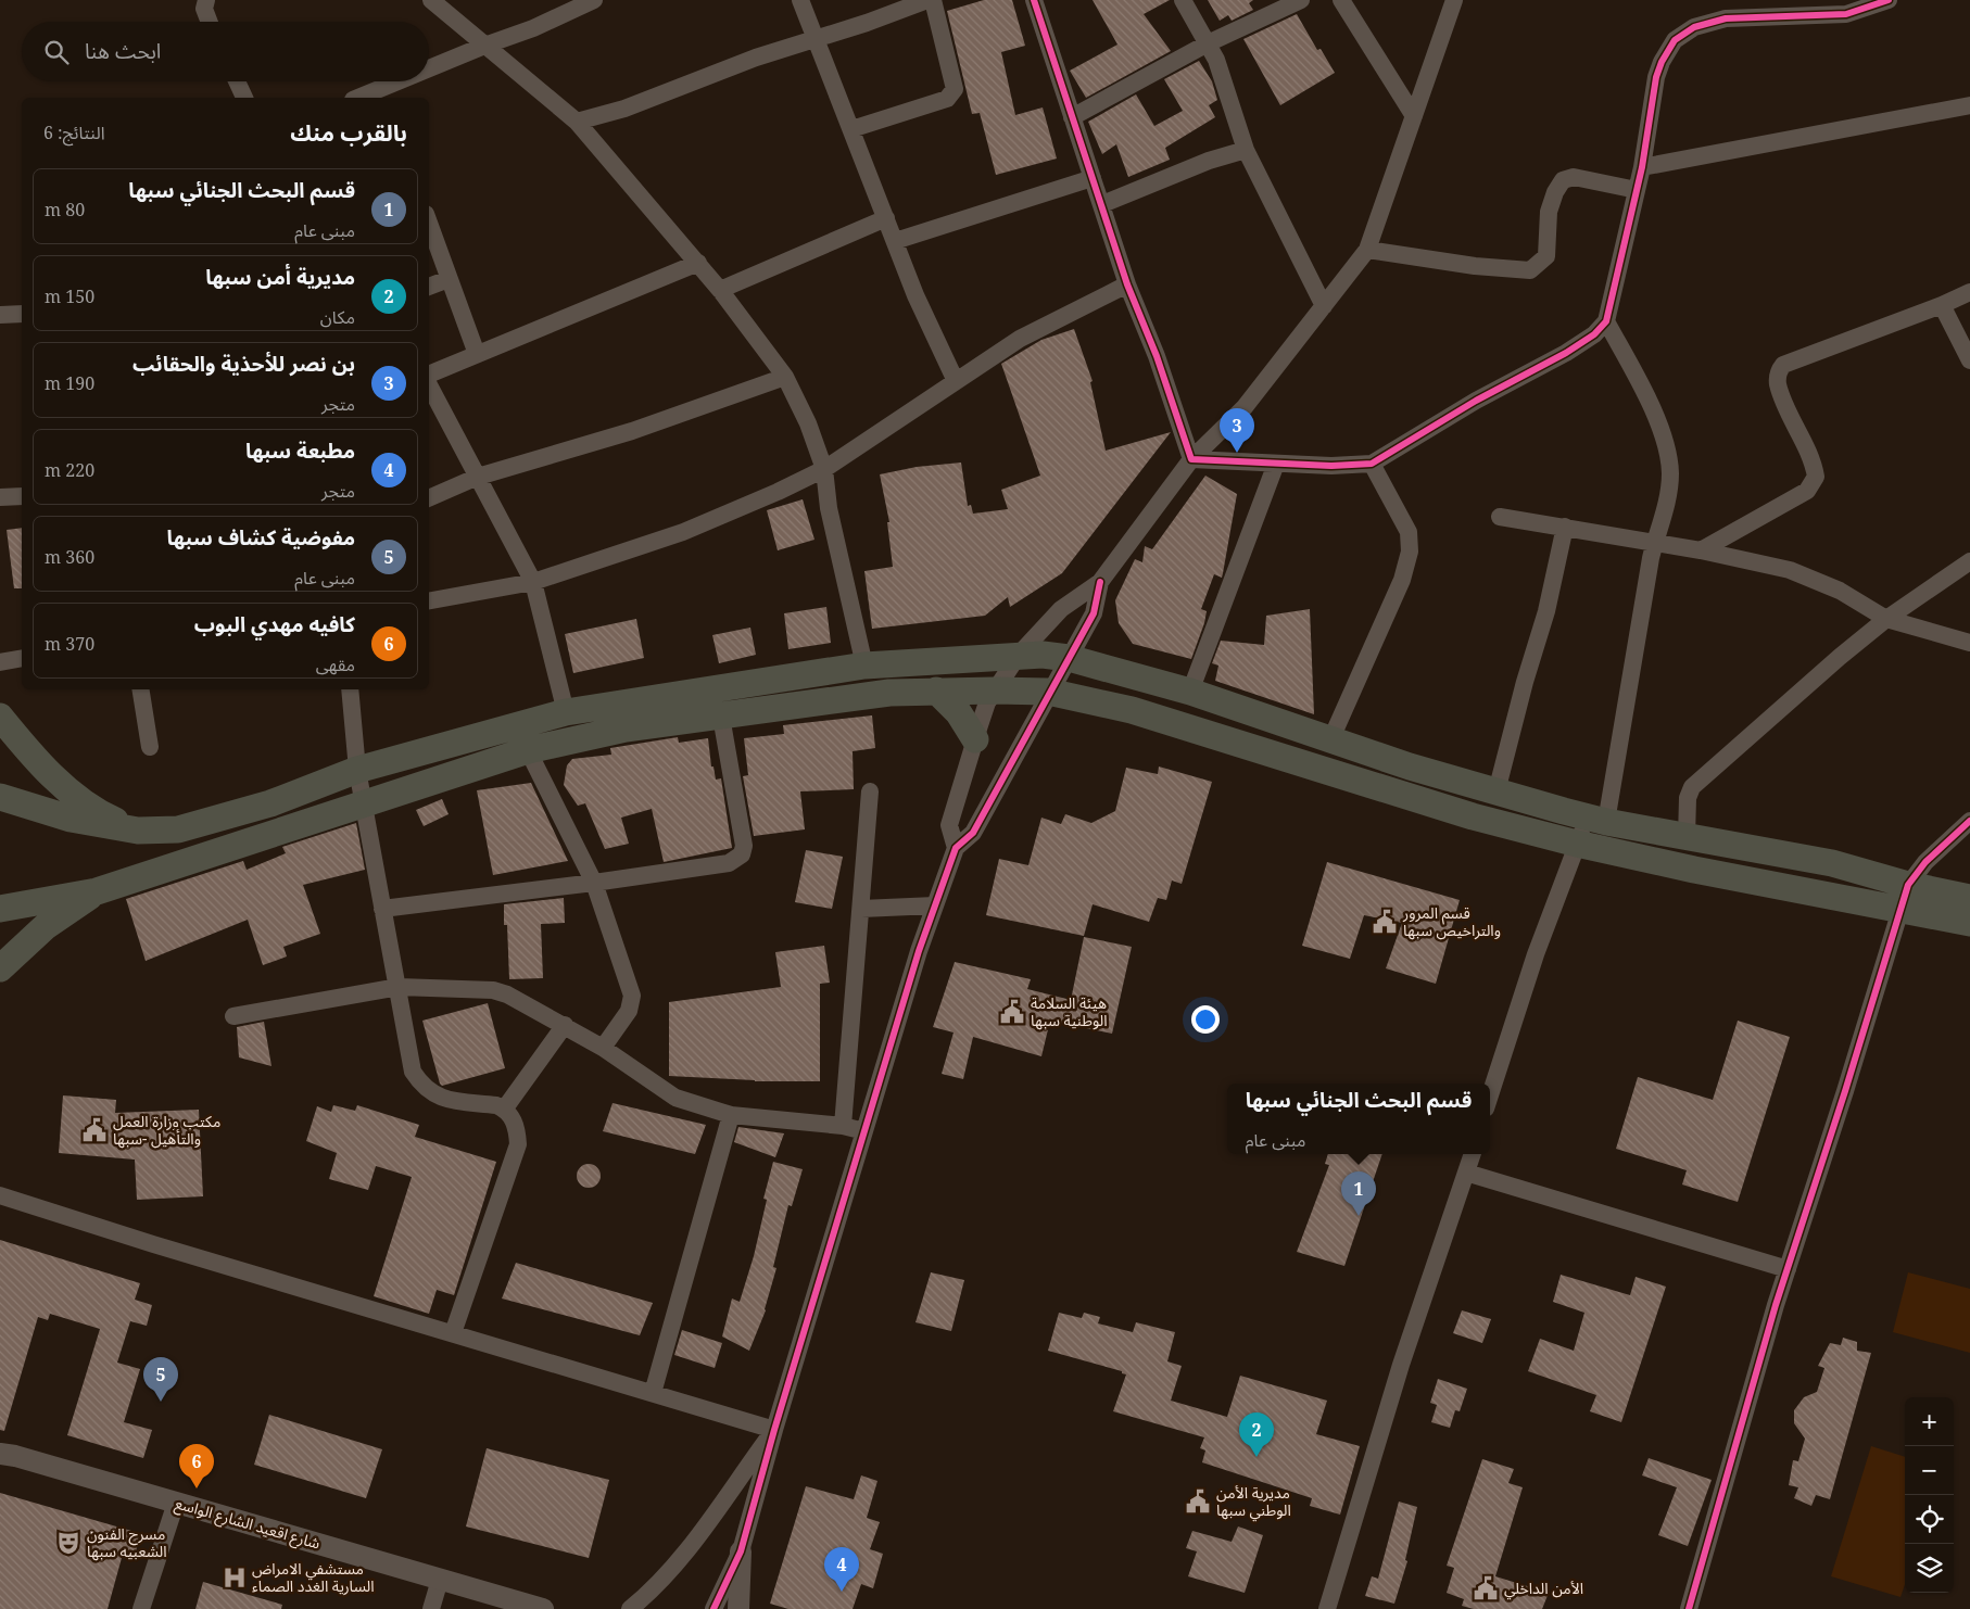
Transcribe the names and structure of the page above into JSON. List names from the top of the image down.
{
  "streets": {
    "street": ["شارع اقعيد الشارع الواسع"]
  },
  "places": {
    "public building": [
      "قسم المرور والتراخيص سبها",
      "هيئة السلامة الوطنية سبها",
      "مكتب وزارة العمل والتأهيل -سبها",
      "مديرية الأمن الوطني سبها",
      "الأمن الداخلي"
    ],
    "theatre": ["مسرح الفنون الشعبيه سبها"],
    "hospital": ["مستشفي الامراض السارية الغدد الصماء"]
  },
  "page": {
    "search": "ابحث هنا",
    "heading": ["بالقرب منك", "النتائج: 6"],
    "list": [
      {
        "mark": "1",
        "name": "قسم البحث الجنائي سبها",
        "note": "مبنى عام",
        "value": "80 m"
      },
      {
        "mark": "2",
        "name": "مديرية أمن سبها",
        "note": "مكان",
        "value": "150 m"
      },
      {
        "mark": "3",
        "name": "بن نصر للأحذية والحقائب",
        "note": "متجر",
        "value": "190 m"
      },
      {
        "mark": "4",
        "name": "مطبعة سبها",
        "note": "متجر",
        "value": "220 m"
      },
      {
        "mark": "5",
        "name": "مفوضية كشاف سبها",
        "note": "مبنى عام",
        "value": "360 m"
      },
      {
        "mark": "6",
        "name": "كافيه مهدي البوب",
        "note": "مقهى",
        "value": "370 m"
      }
    ],
    "pins": [
      "3",
      "1",
      "5",
      "2",
      "6",
      "4"
    ],
    "popup": ["قسم البحث الجنائي سبها", "مبنى عام"],
    "map_buttons": ["+", "−"]
  }
}
